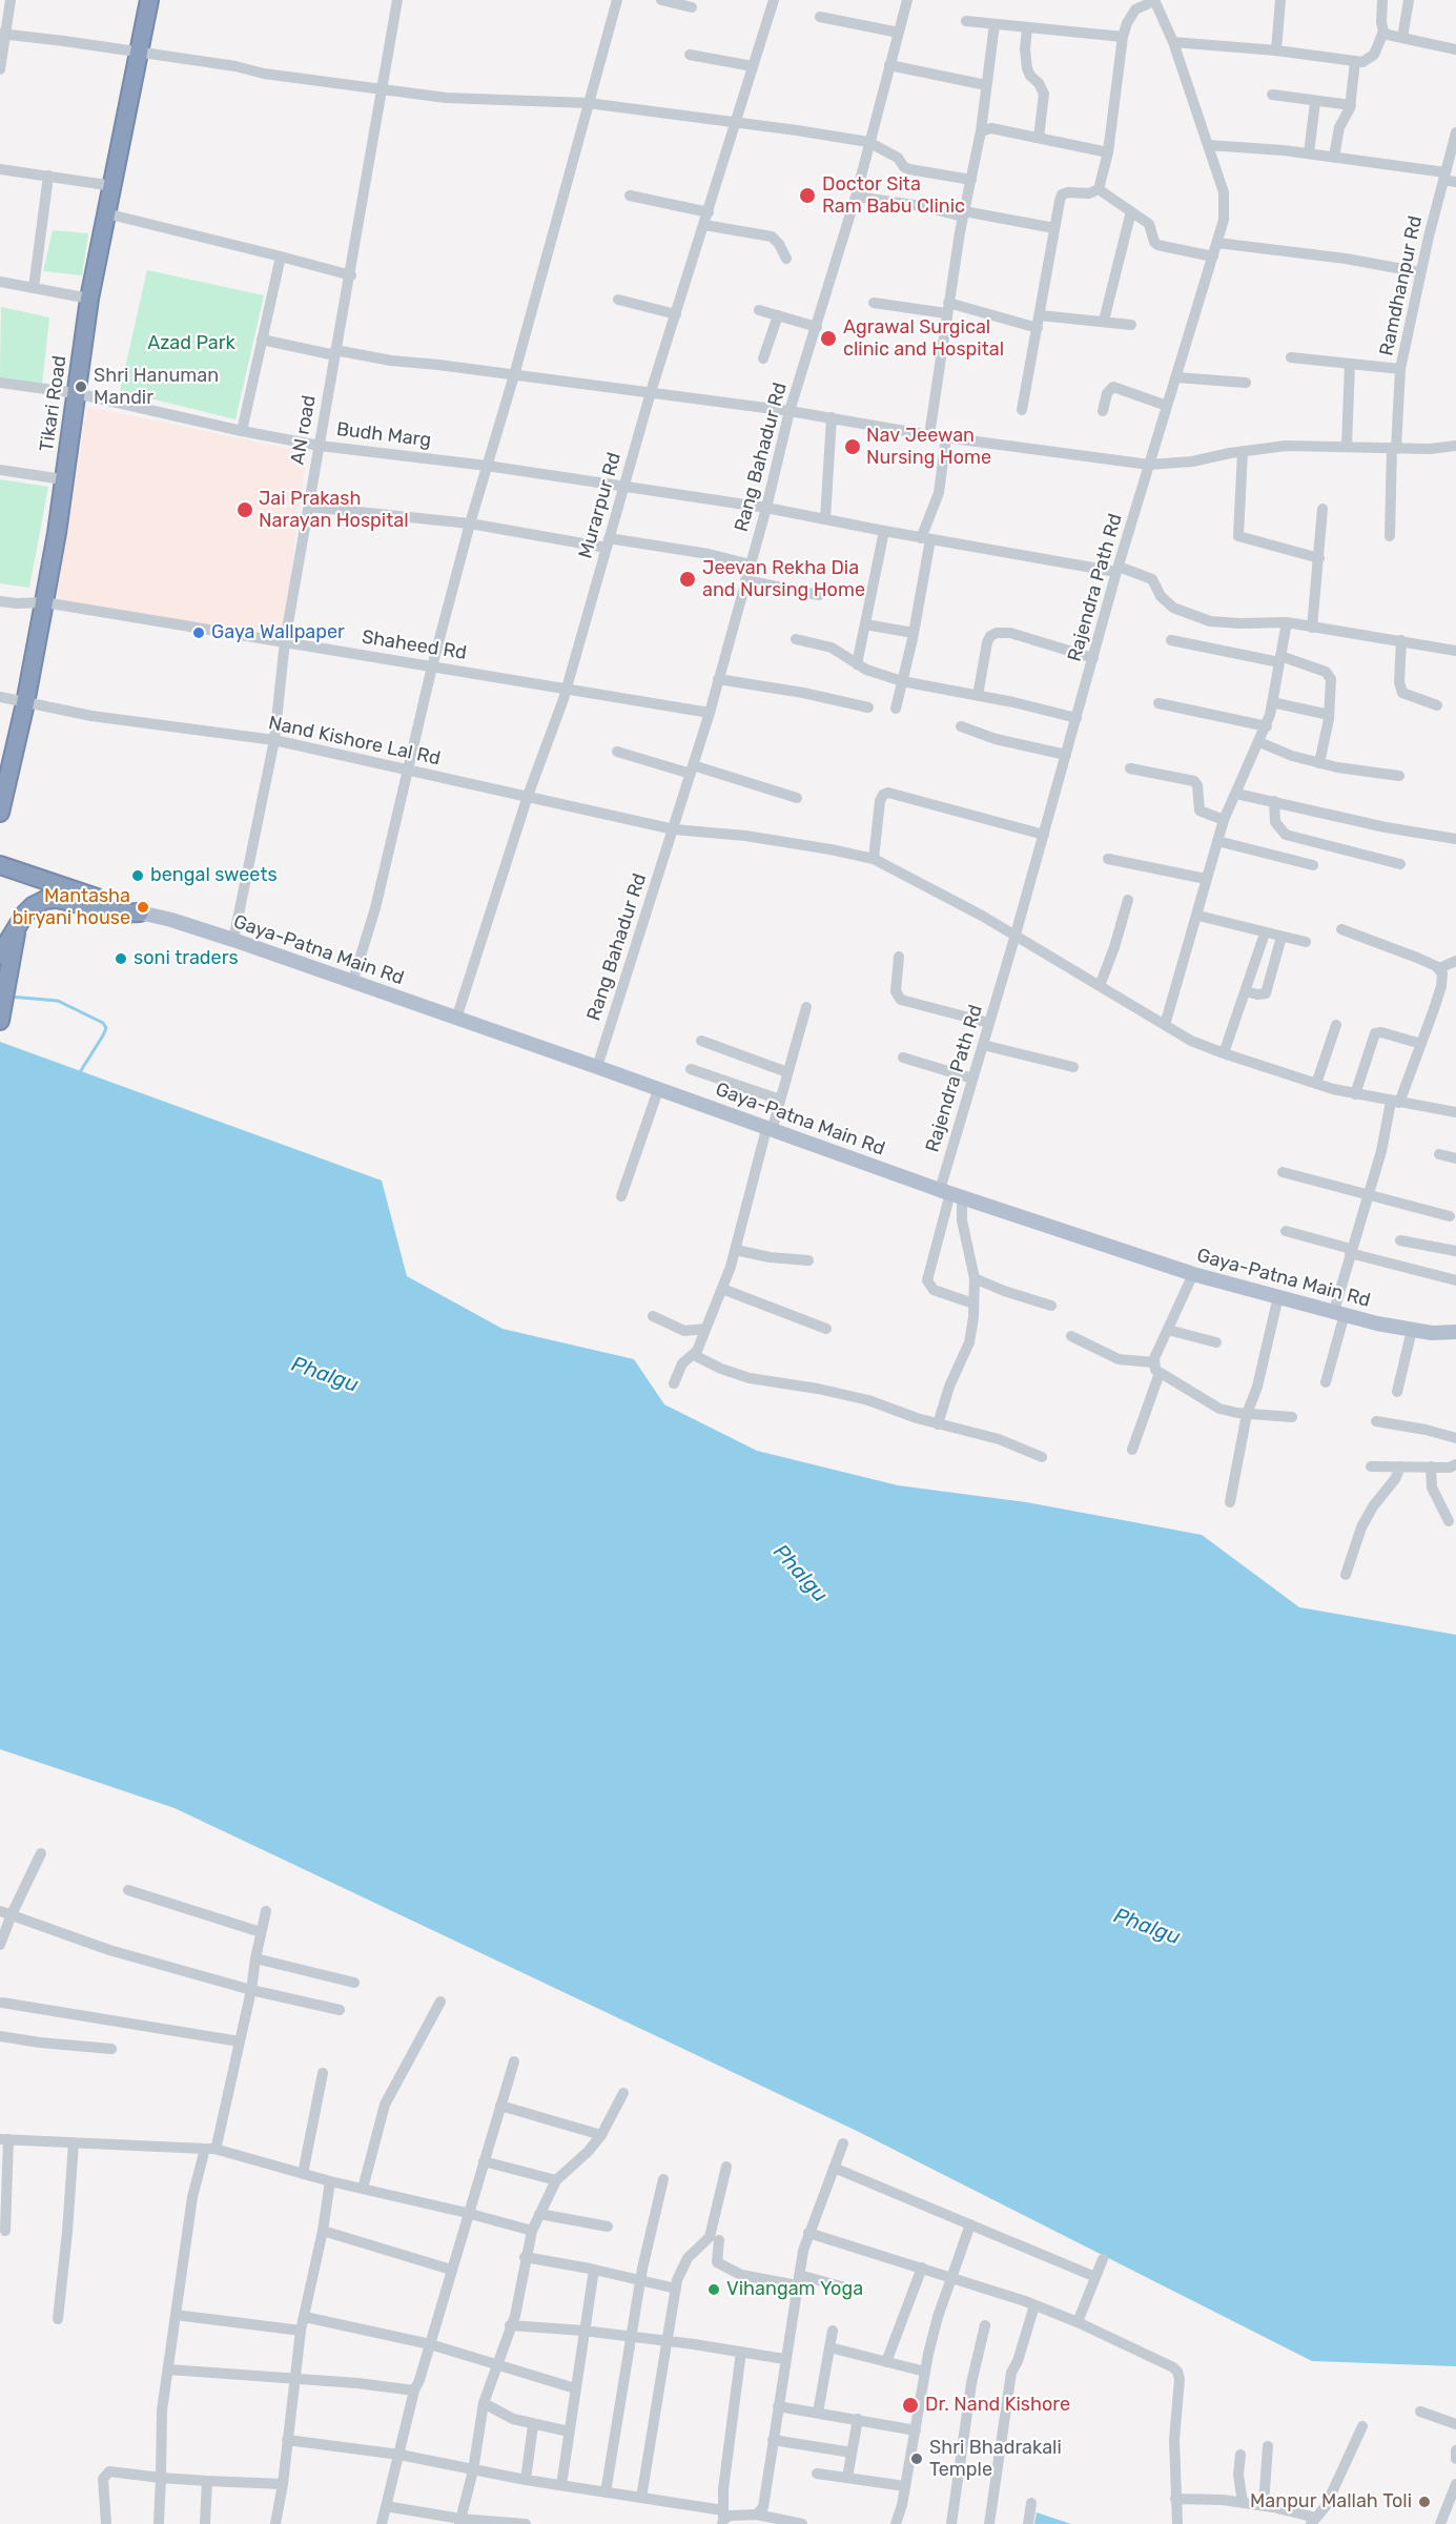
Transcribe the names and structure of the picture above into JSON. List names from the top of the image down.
{
  "streets": {
    "highway": ["Tikari Road"],
    "main road": ["Gaya-Patna Main Rd"],
    "street": [
      "Ramdhanpur Rd",
      "AN road",
      "Budh Marg",
      "Rang Bahadur Rd",
      "Murarpur Rd",
      "Rajendra Path Rd",
      "Shaheed Rd",
      "Nand Kishore Lal Rd"
    ]
  },
  "crossings": [
    ["Tikari Road", "Budh Marg"],
    ["Tikari Road", "Shaheed Rd"],
    ["Tikari Road", "Nand Kishore Lal Rd"],
    ["AN road", "Budh Marg"],
    ["AN road", "Shaheed Rd"],
    ["AN road", "Nand Kishore Lal Rd"],
    ["AN road", "Gaya-Patna Main Rd"],
    ["Budh Marg", "Rang Bahadur Rd"],
    ["Budh Marg", "Murarpur Rd"],
    ["Budh Marg", "Rajendra Path Rd"],
    ["Rang Bahadur Rd", "Shaheed Rd"],
    ["Rang Bahadur Rd", "Nand Kishore Lal Rd"],
    ["Rang Bahadur Rd", "Gaya-Patna Main Rd"],
    ["Murarpur Rd", "Shaheed Rd"],
    ["Murarpur Rd", "Nand Kishore Lal Rd"],
    ["Murarpur Rd", "Gaya-Patna Main Rd"],
    ["Rajendra Path Rd", "Nand Kishore Lal Rd"],
    ["Rajendra Path Rd", "Gaya-Patna Main Rd"]
  ],
  "water": ["Phalgu"],
  "parks": ["Azad Park"],
  "places": [
    "Doctor Sita Ram Babu Clinic",
    "Agrawal Surgical clinic and Hospital",
    "Shri Hanuman Mandir",
    "Nav Jeewan Nursing Home",
    "Jai Prakash Narayan Hospital",
    "Jeevan Rekha Dia and Nursing Home",
    "Gaya Wallpaper",
    "bengal sweets",
    "Mantasha biryani house",
    "soni traders",
    "Vihangam Yoga",
    "Dr. Nand Kishore",
    "Shri Bhadrakali Temple",
    "Manpur Mallah Toli"
  ]
}
